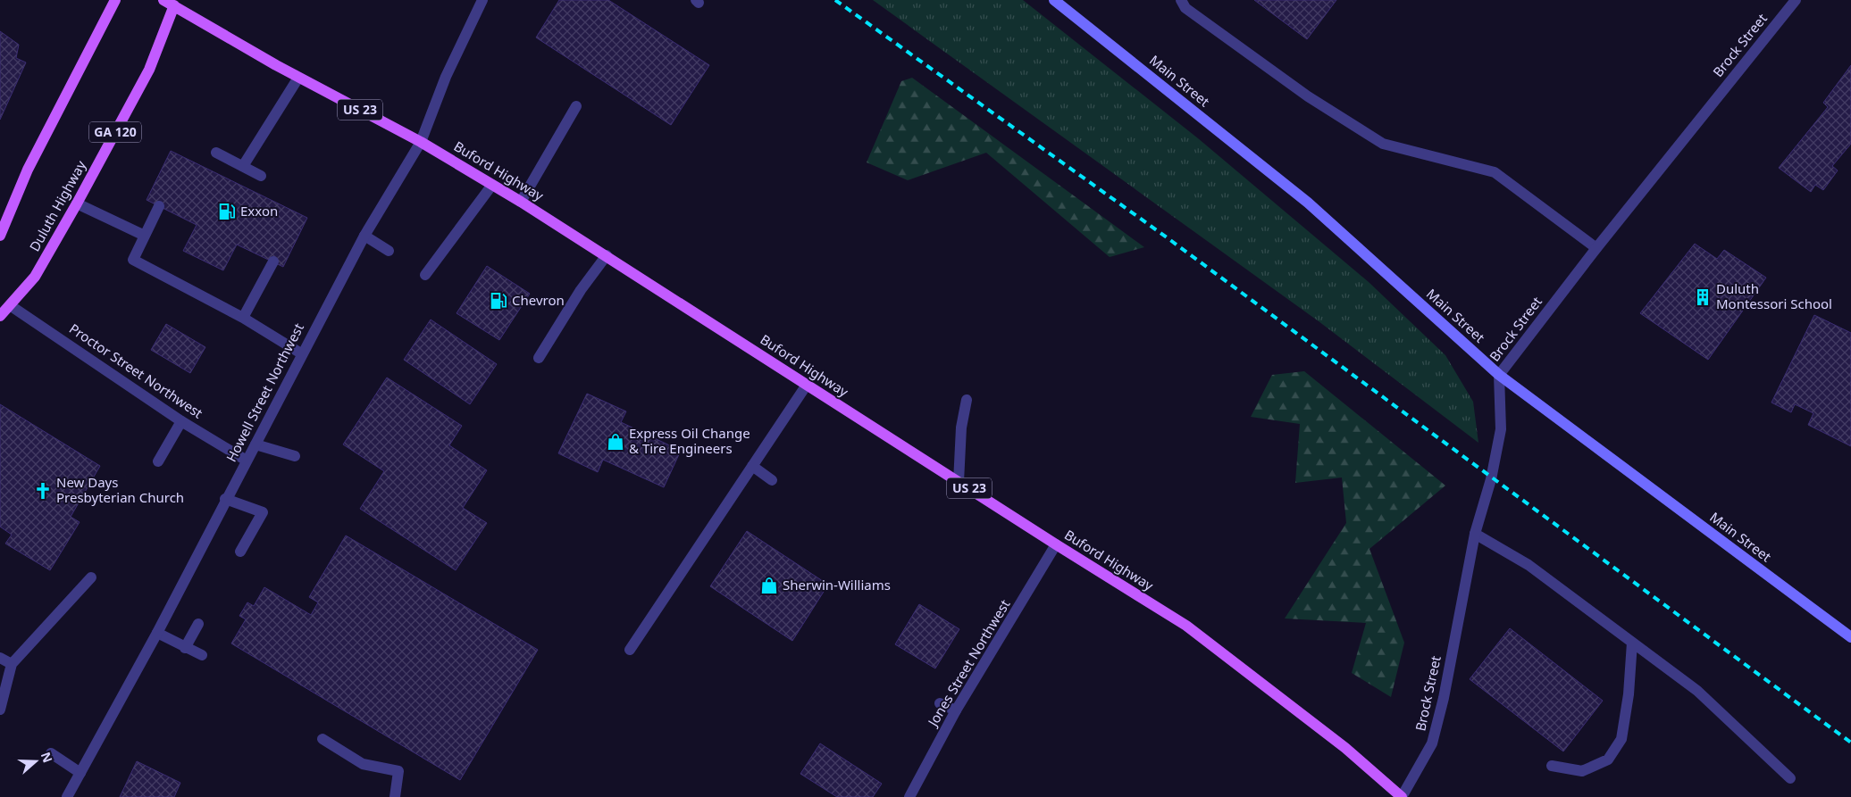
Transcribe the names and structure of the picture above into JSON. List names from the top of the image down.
{
  "streets": {
    "main road": [
      "US 23",
      "GA 120",
      "Buford Highway",
      "Duluth Highway"
    ],
    "street": [
      "Brock Street",
      "Main Street",
      "Proctor Street Northwest",
      "Howell Street Northwest",
      "Jones Street Northwest"
    ]
  },
  "crossings": [
    ["Brock Street", "Main Street"],
    ["Brock Street", "Buford Highway"],
    ["Buford Highway", "Duluth Highway"],
    ["Buford Highway", "Howell Street Northwest"],
    ["Buford Highway", "Jones Street Northwest"],
    ["Duluth Highway", "Proctor Street Northwest"],
    ["Proctor Street Northwest", "Howell Street Northwest"]
  ],
  "places": {
    "fuel station": ["Exxon", "Chevron"],
    "building": ["Duluth Montessori School"],
    "shop": ["Express Oil Change & Tire Engineers", "Sherwin-Williams"],
    "church": ["New Days Presbyterian Church"]
  },
  "north": "right"
}
